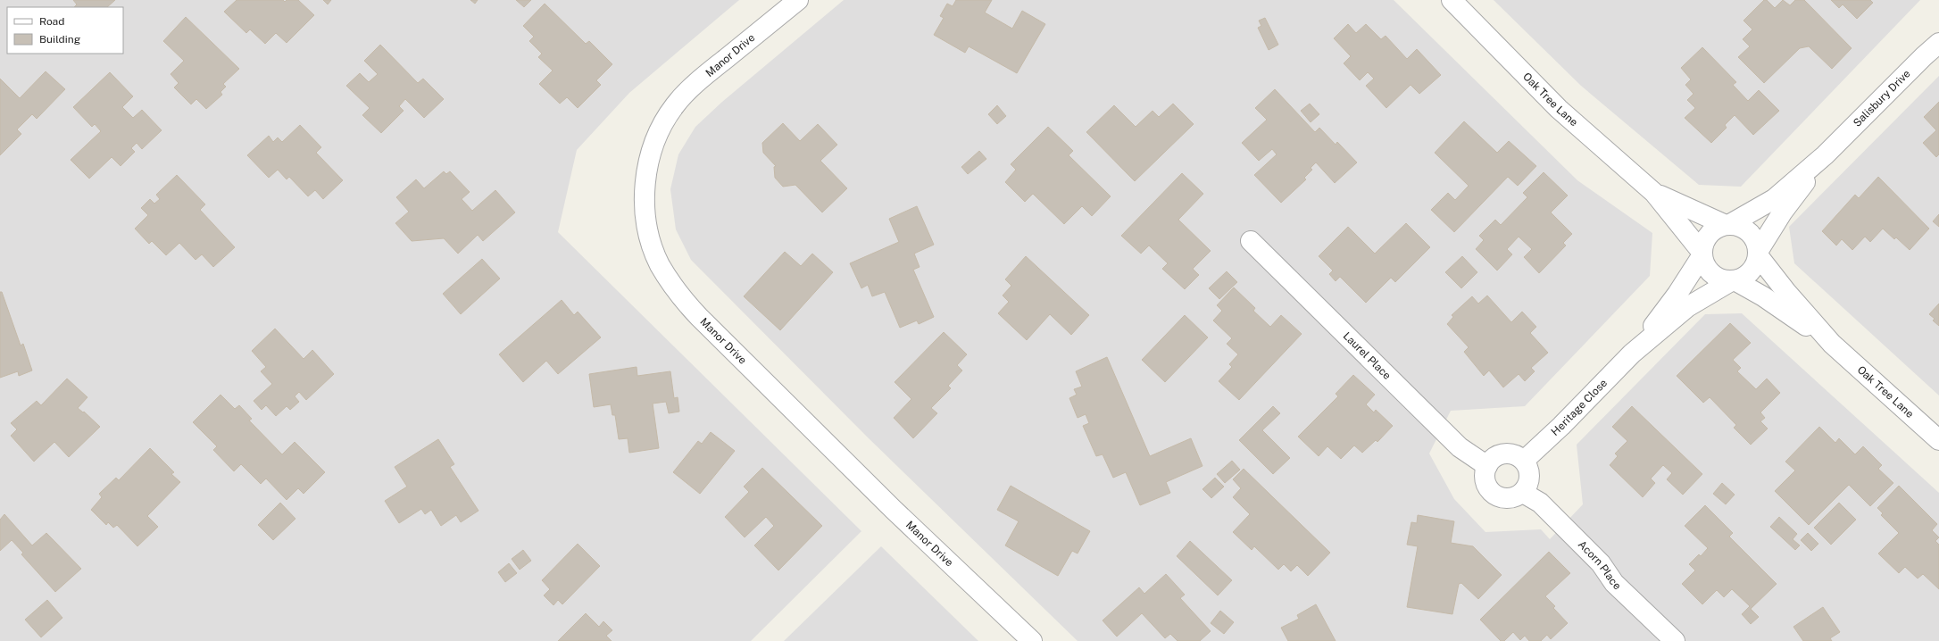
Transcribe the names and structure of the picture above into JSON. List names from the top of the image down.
{
  "streets": {
    "street": [
      "Manor Drive",
      "Salisbury Drive",
      "Oak Tree Lane",
      "Laurel Place",
      "Heritage Close",
      "Acorn Place"
    ]
  },
  "crossings": [
    ["Salisbury Drive", "Oak Tree Lane"],
    ["Salisbury Drive", "Heritage Close"],
    ["Oak Tree Lane", "Heritage Close"],
    ["Laurel Place", "Heritage Close"],
    ["Laurel Place", "Acorn Place"],
    ["Heritage Close", "Acorn Place"]
  ],
  "legend": ["Road", "Building"]
}
